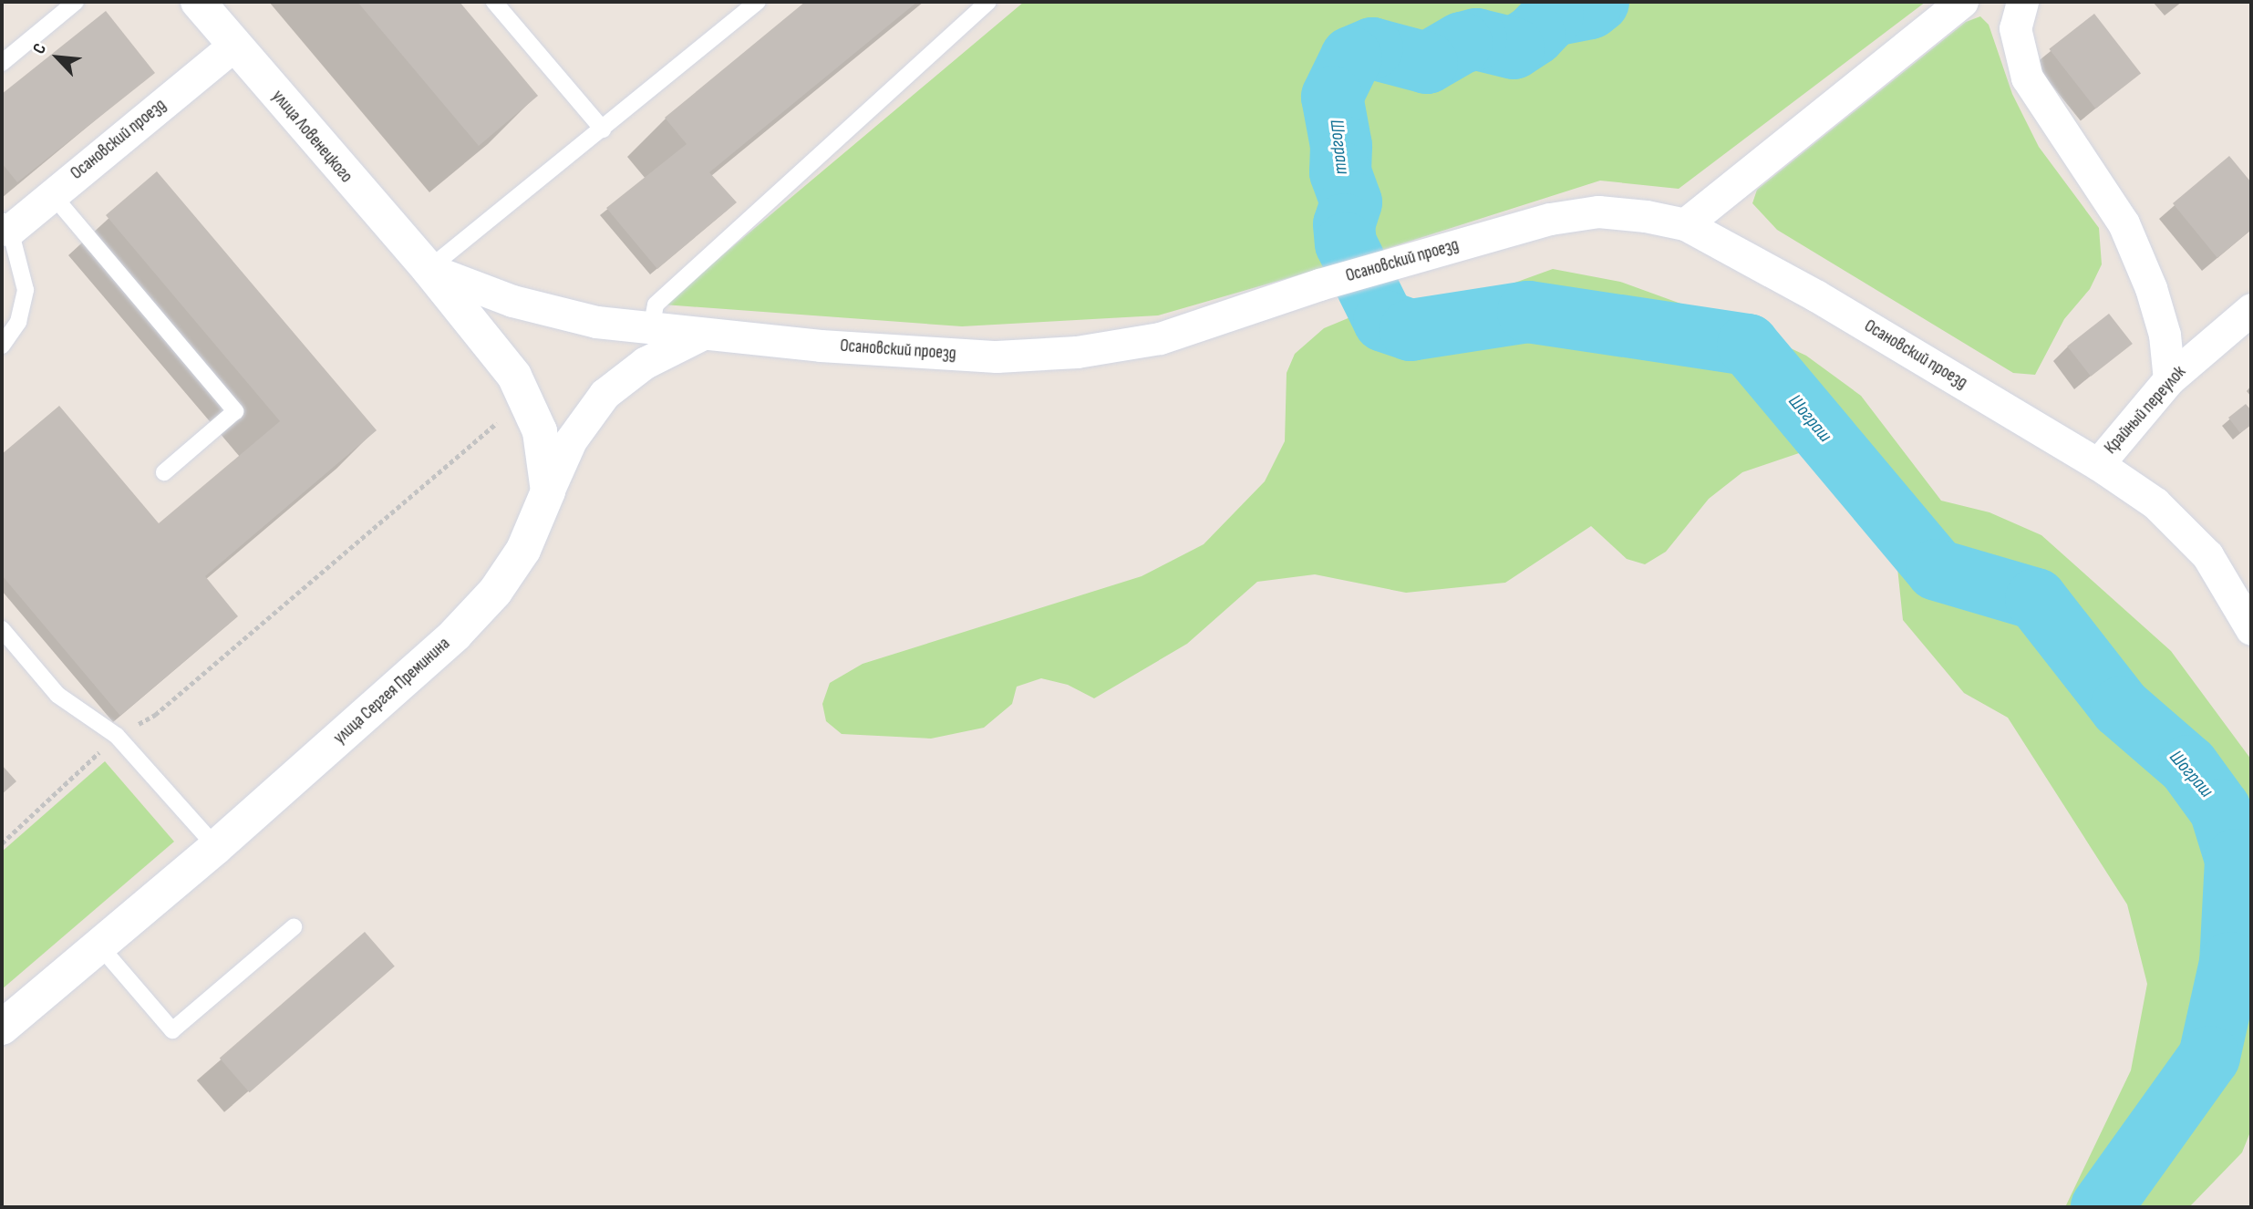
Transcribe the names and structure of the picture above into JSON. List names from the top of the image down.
{
  "streets": {
    "street": [
      "улица Ловенецкого",
      "Осановский проезд",
      "Крайный переулок",
      "улица Сергея Преминина"
    ]
  },
  "crossings": [
    ["улица Ловенецкого", "Осановский проезд"],
    ["Осановский проезд", "Крайный переулок"]
  ],
  "water": ["Шограш"],
  "north": "top left"
}
